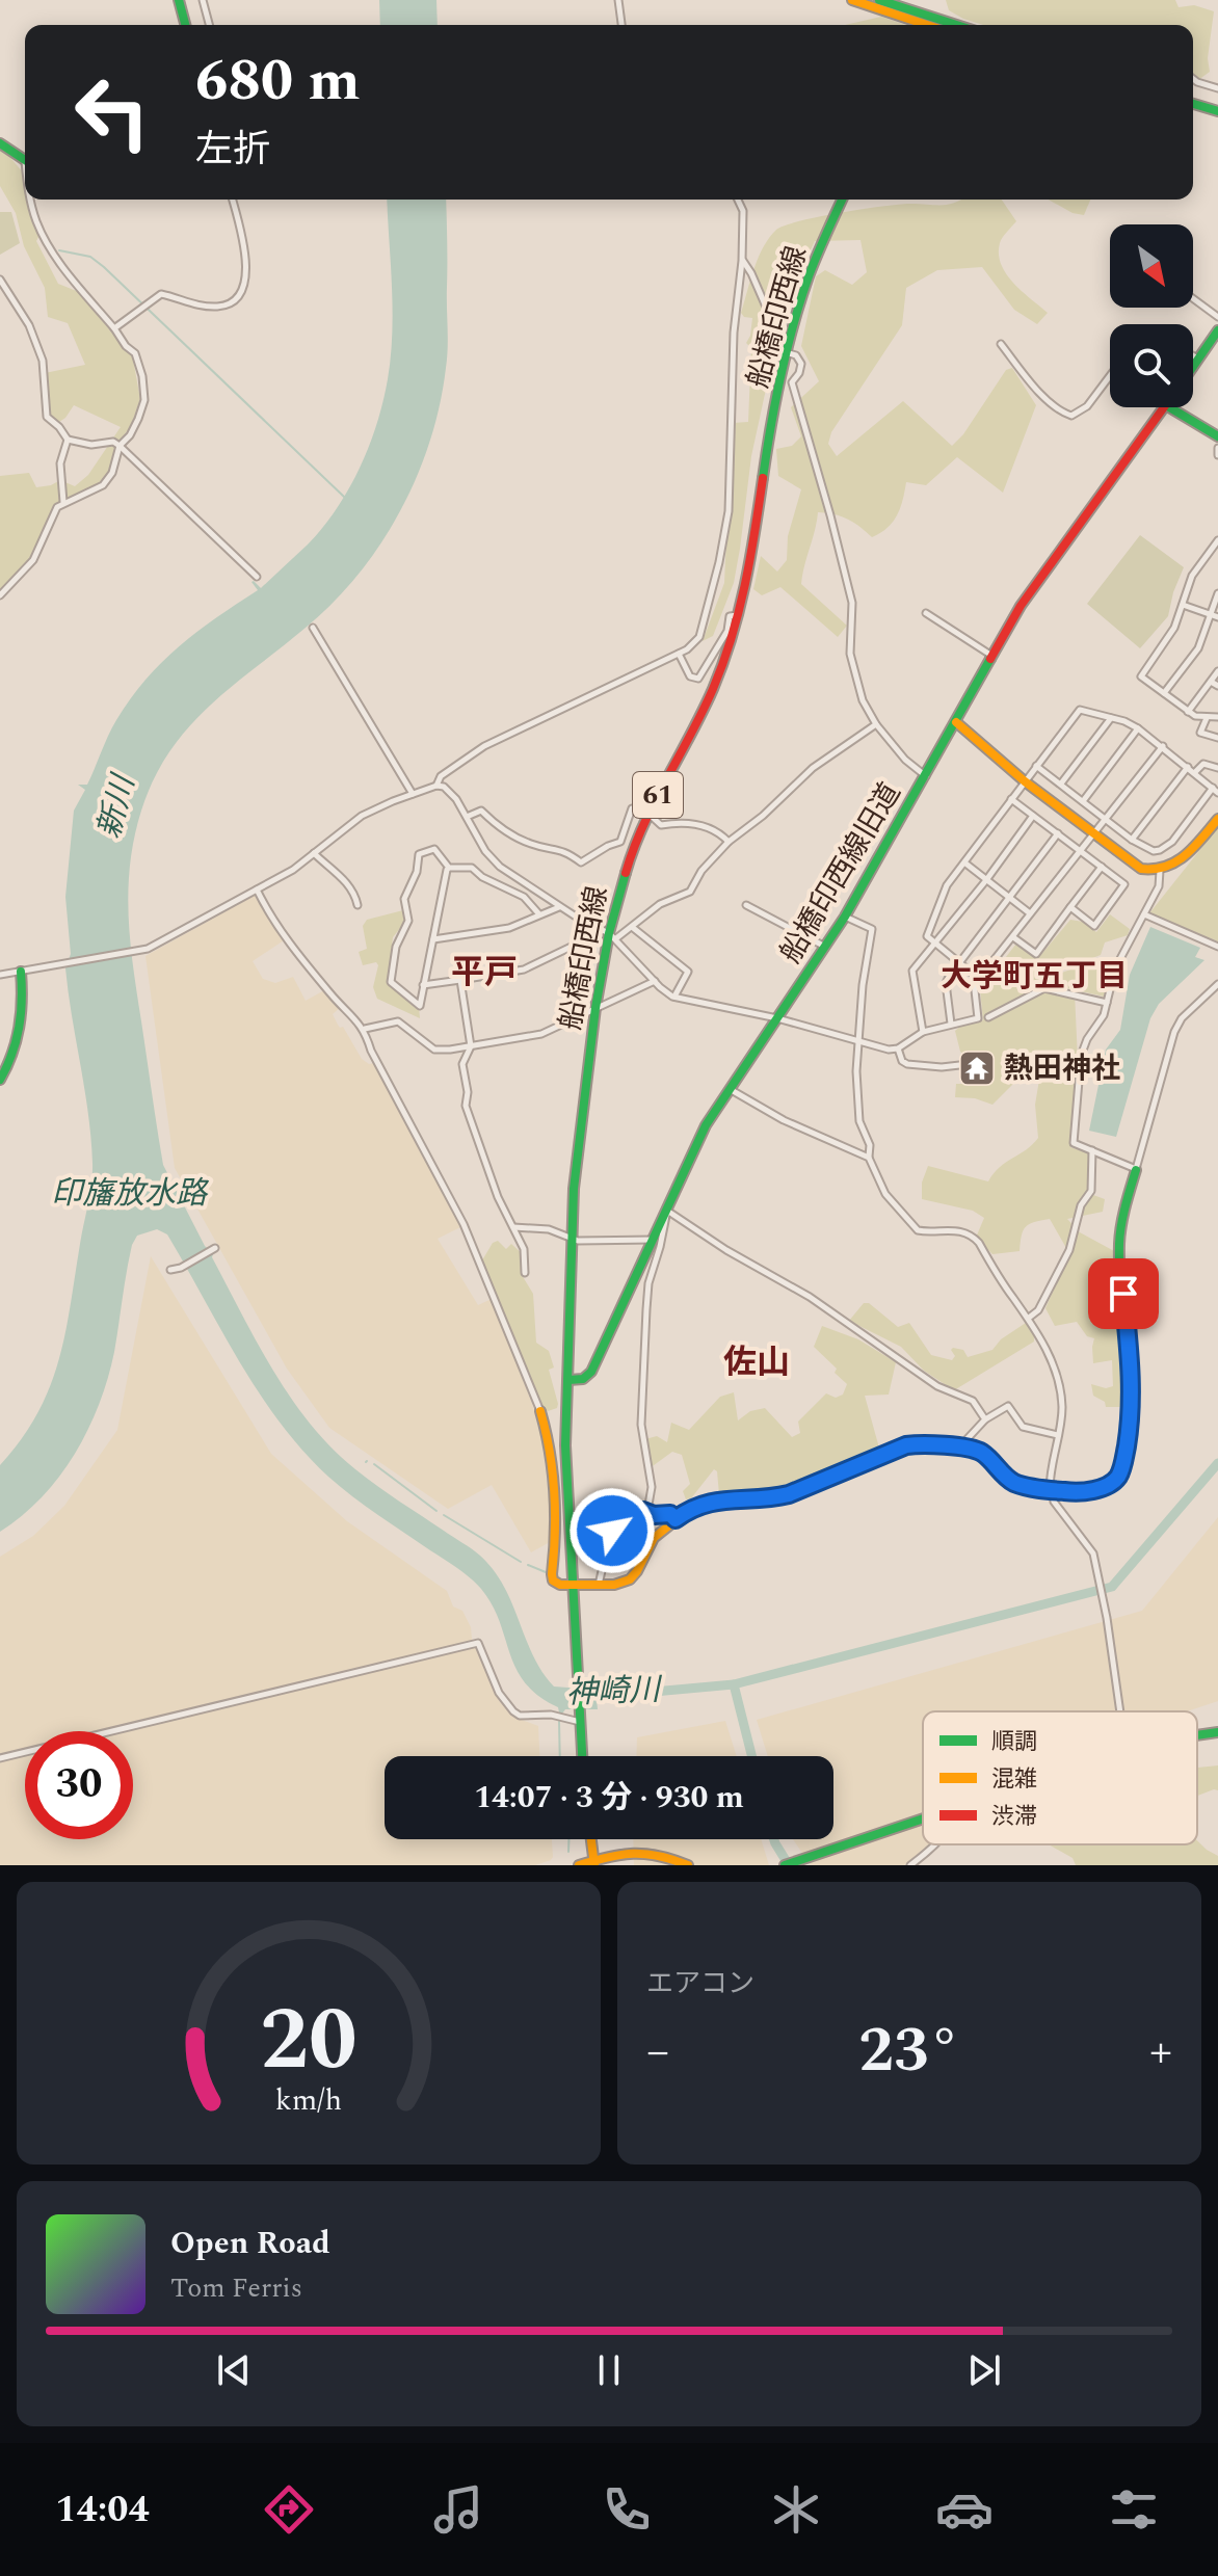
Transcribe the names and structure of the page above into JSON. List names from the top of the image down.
{
  "streets": {
    "main road": ["船橋印西線", "61", "船橋印西線旧道"]
  },
  "crossings": [
    ["船橋印西線", "船橋印西線旧道"]
  ],
  "districts": ["平戸", "大学町五丁目", "佐山"],
  "water": ["新川", "印旛放水路", "神崎川"],
  "places": {
    "temple": ["熱田神社"]
  },
  "legend": ["順調", "混雑", "渋滞"],
  "north": "bottom right",
  "page": {
    "turn": ["680 m", "左折"],
    "limit": "30",
    "trip": "14:07 · 3 分 · 930 m",
    "tile": "エアコン",
    "heat": ["−", "23°", "+"],
    "song": ["Open Road", "Tom Ferris"],
    "tabs": "14:04",
    "gauge": ["20", "km/h"]
  }
}
